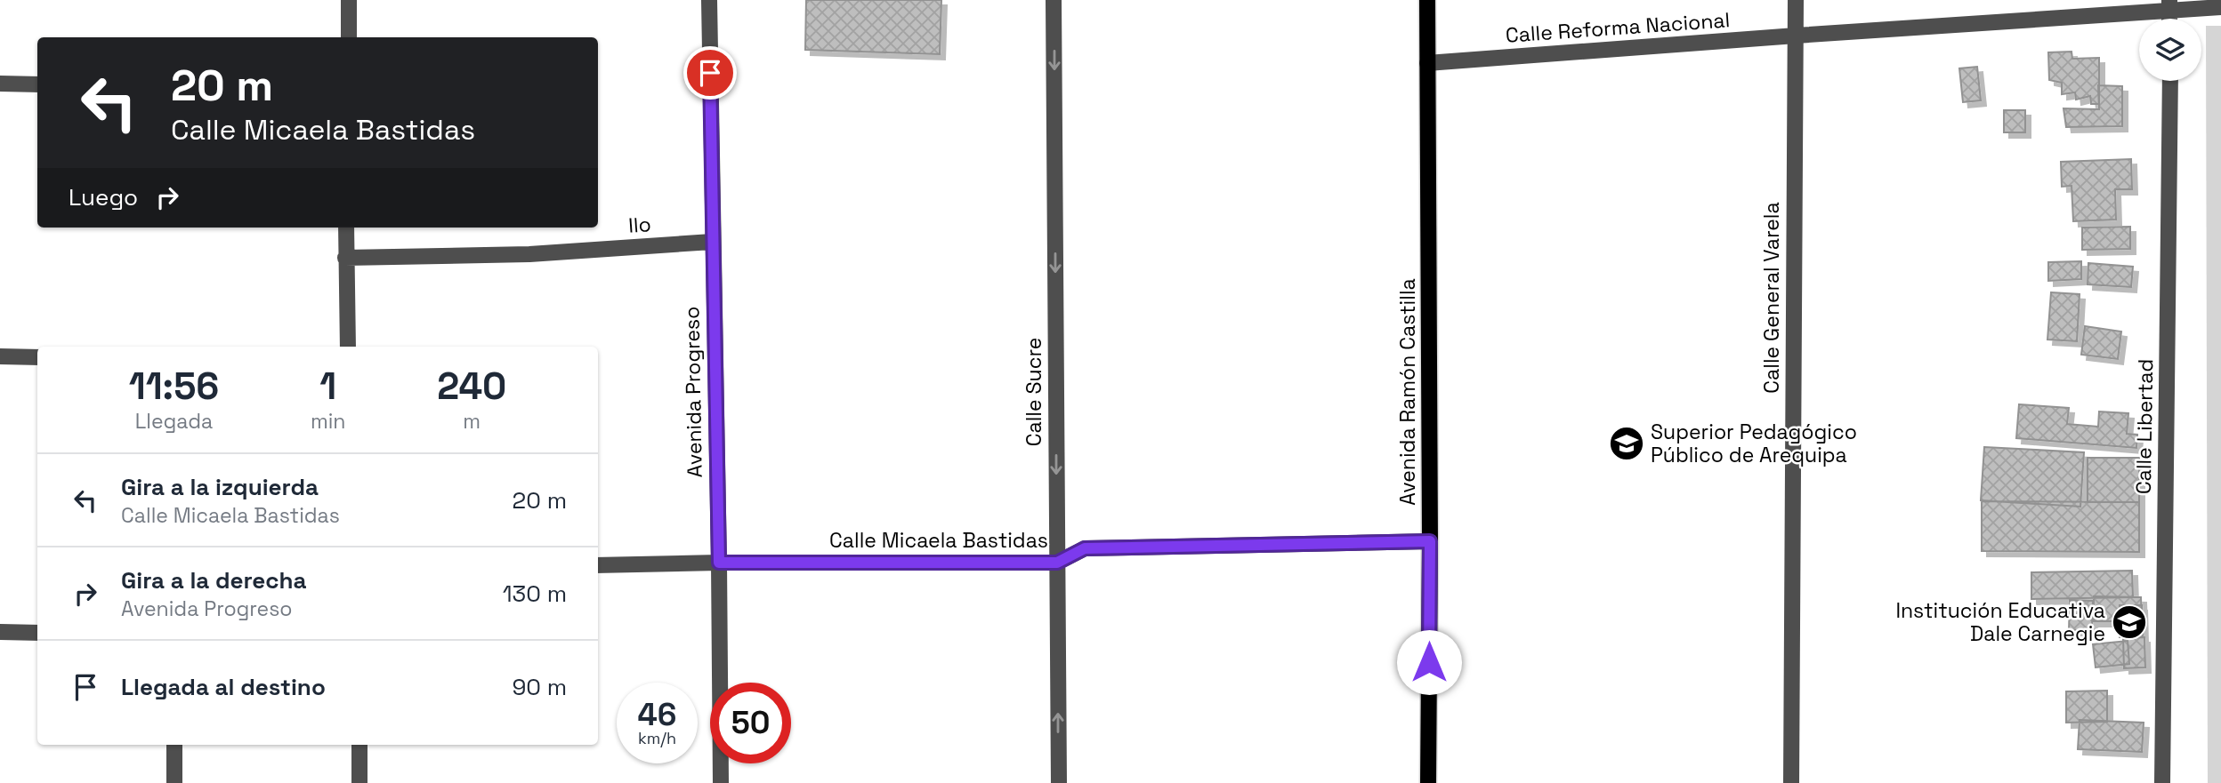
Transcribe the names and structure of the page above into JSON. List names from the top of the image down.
{
  "streets": {
    "main road": ["Avenida Ramón Castilla"],
    "street": [
      "Calle Reforma Nacional",
      "Ilo",
      "Calle General Varela",
      "Avenida Progreso",
      "Calle Sucre",
      "Calle Libertad",
      "Calle Micaela Bastidas"
    ]
  },
  "crossings": [
    ["Calle Reforma Nacional", "Calle General Varela"],
    ["Calle Reforma Nacional", "Avenida Ramón Castilla"],
    ["Ilo", "Avenida Progreso"],
    ["Avenida Progreso", "Calle Micaela Bastidas"],
    ["Calle Sucre", "Calle Micaela Bastidas"],
    ["Avenida Ramón Castilla", "Calle Micaela Bastidas"]
  ],
  "places": {
    "school or university": ["Superior Pedagógico Público de Arequipa", "Institución Educativa Dale Carnegie"]
  },
  "page": {
    "turn": ["20 m", "Calle Micaela Bastidas"],
    "then": "Luego",
    "eta": [
      "11:56",
      "Llegada",
      "1",
      "min",
      "240",
      "m"
    ],
    "list": [
      {
        "name": "Gira a la izquierda",
        "note": "Calle Micaela Bastidas",
        "value": "20 m"
      },
      {
        "name": "Gira a la derecha",
        "note": "Avenida Progreso",
        "value": "130 m"
      },
      {
        "name": "Llegada al destino",
        "value": "90 m"
      }
    ],
    "speed": "46 km/h",
    "limit": "50"
  }
}
